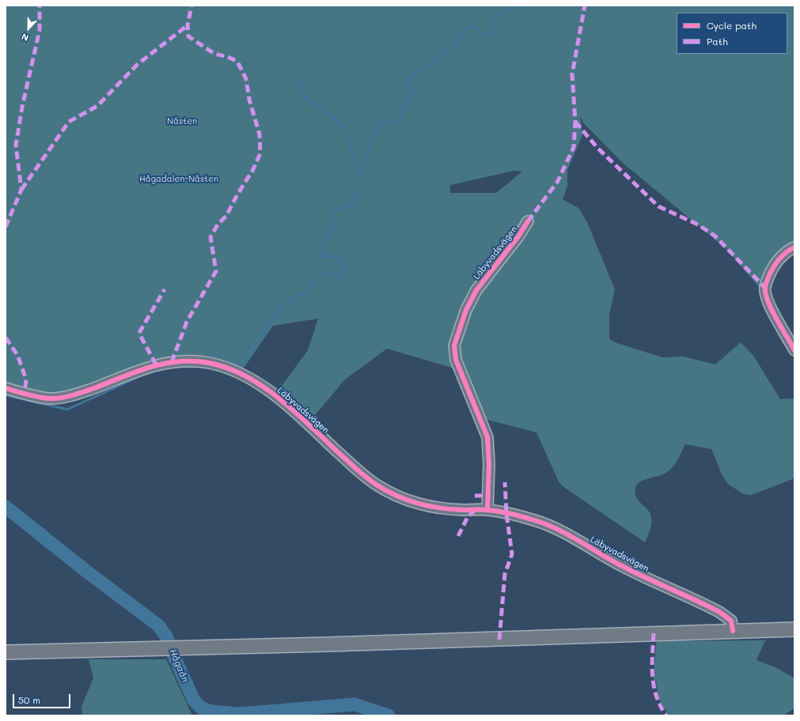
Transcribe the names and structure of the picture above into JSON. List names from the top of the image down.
{
  "streets": {
    "street": ["Läbyvadsvägen"]
  },
  "water": ["Hågaån"],
  "parks": ["Nåsten", "Hågadalen-Nåsten"],
  "legend": ["Cycle path", "Path"],
  "scale_bar": "50 m",
  "north": "bottom"
}
